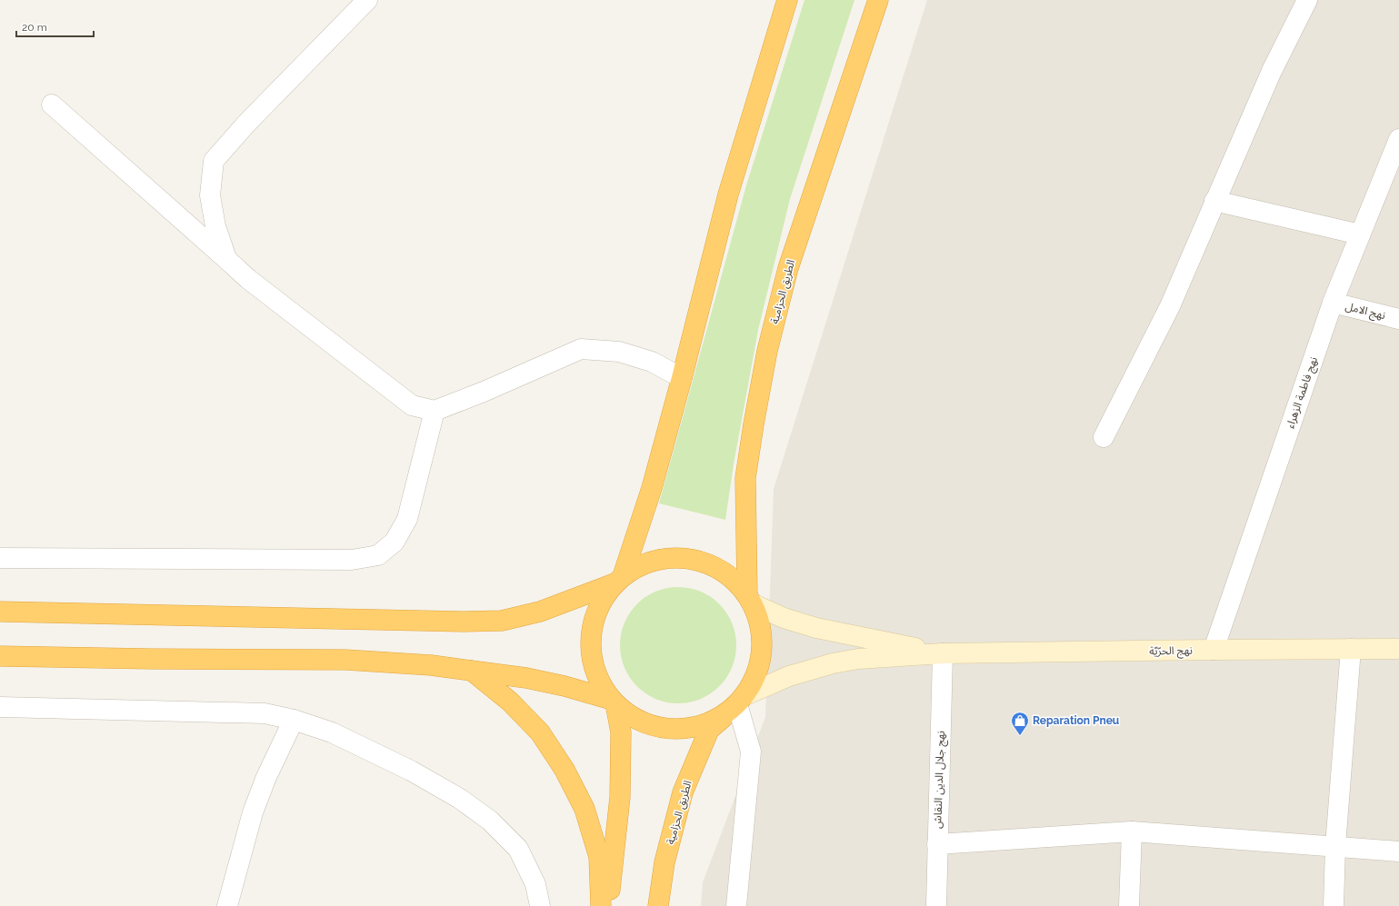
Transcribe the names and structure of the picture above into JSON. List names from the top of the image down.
{
  "streets": {
    "highway": ["الطريق الحزامية"],
    "main road": ["نهج الحرّيّة"],
    "street": ["نهج الامل", "نهج فاطمة الزهراء", "نهج جلال الدين النقاش"]
  },
  "crossings": [
    ["نهج الامل", "نهج فاطمة الزهراء"],
    ["نهج فاطمة الزهراء", "نهج الحرّيّة"],
    ["نهج الحرّيّة", "نهج جلال الدين النقاش"]
  ],
  "places": {
    "shop": ["Reparation Pneu"]
  },
  "scale_bar": "20 m"
}
